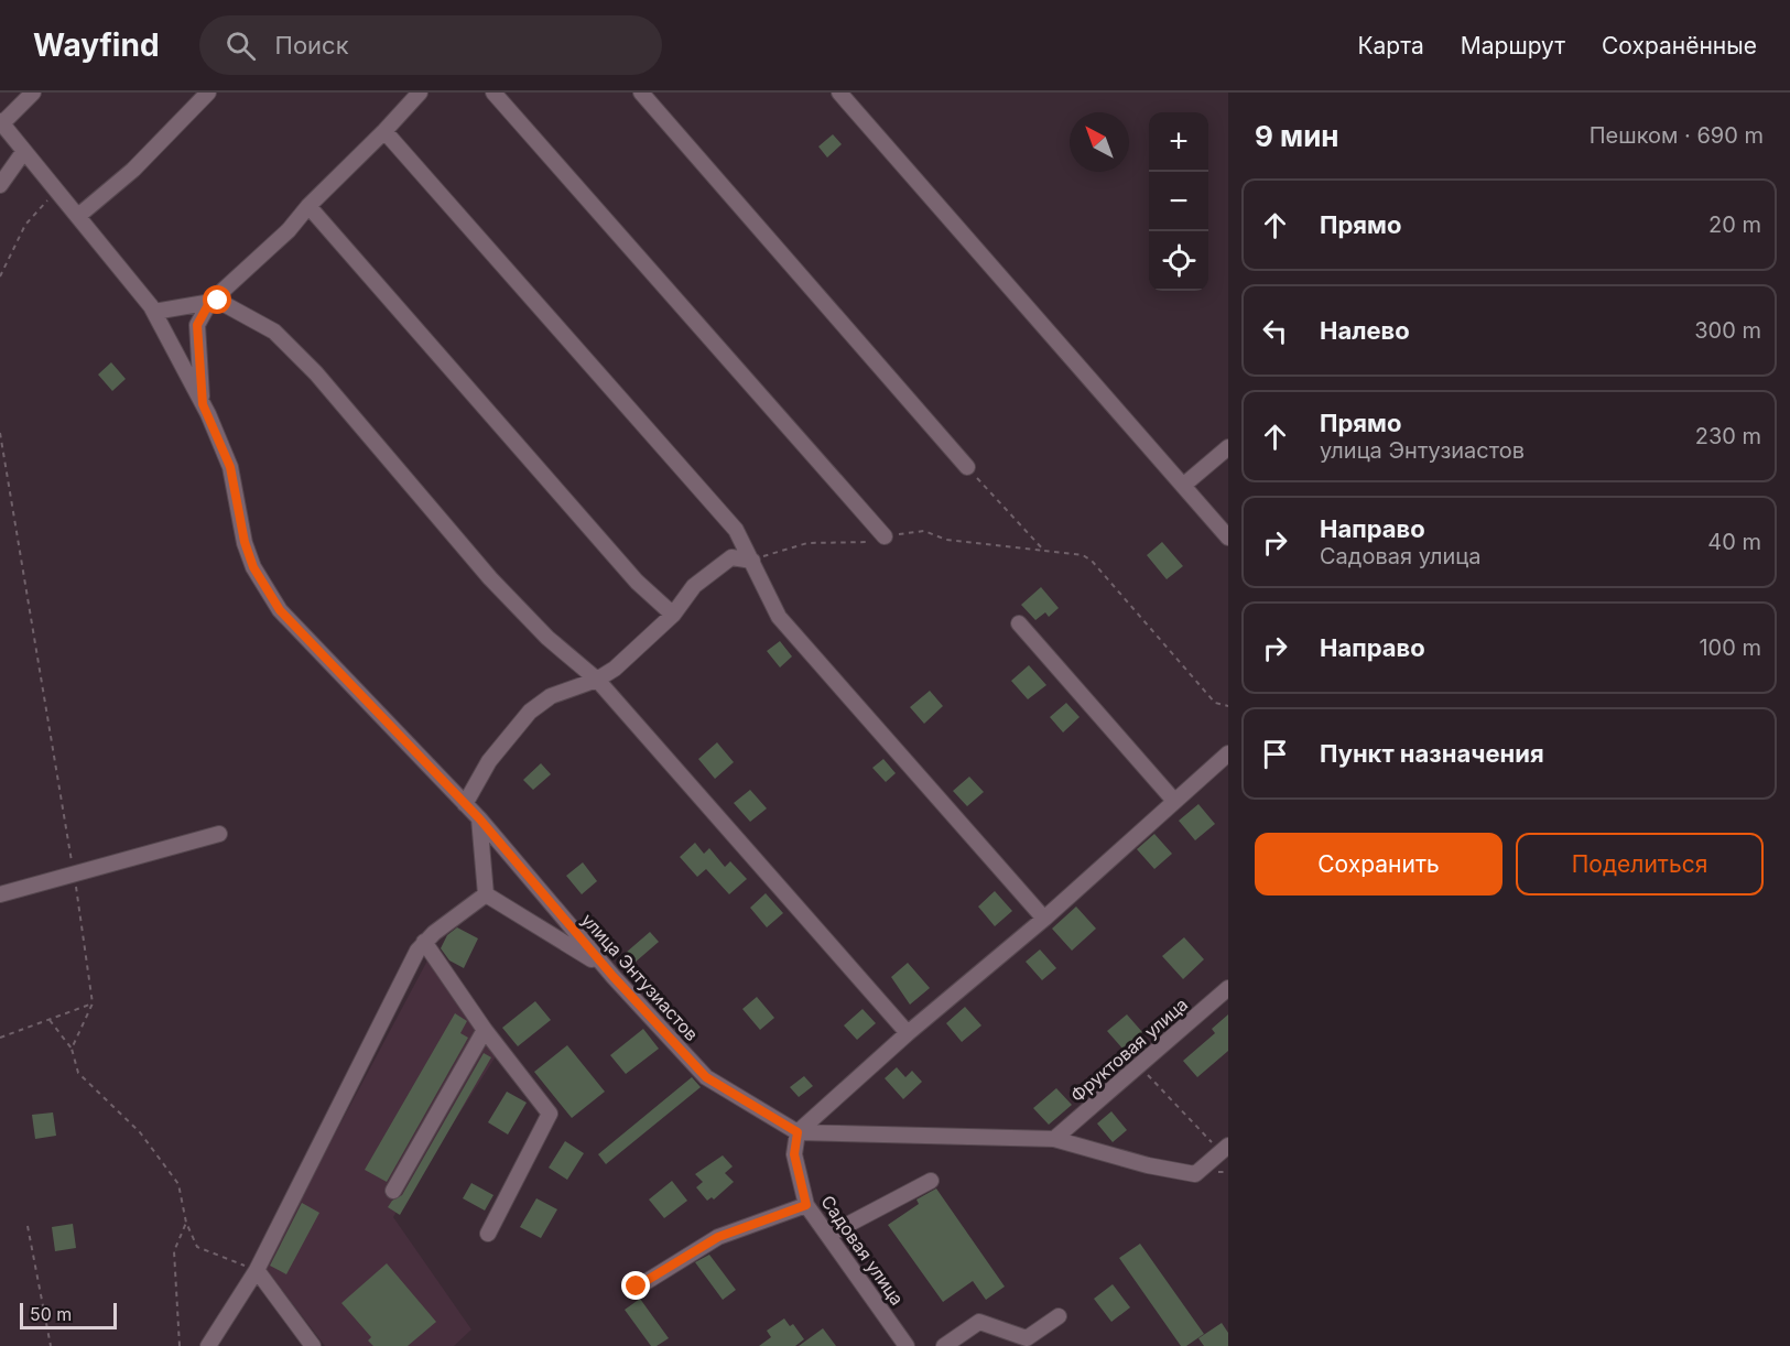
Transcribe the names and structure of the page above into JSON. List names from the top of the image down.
{
  "streets": {
    "street": ["улица Энтузиастов", "Фруктовая улица", "Садовая улица"]
  },
  "crossings": [
    ["улица Энтузиастов", "Садовая улица"]
  ],
  "scale_bar": "50 m",
  "north": "top left",
  "page": {
    "header": "Wayfind",
    "search": "Поиск",
    "nav": ["Карта", "Маршрут", "Сохранённые"],
    "heading": ["9 мин", "Пешком · 690 m"],
    "map_buttons": ["+", "−"],
    "list": [
      ["Прямо", "20 m"],
      ["Налево", "300 m"],
      ["Прямо", "улица Энтузиастов", "230 m"],
      ["Направо", "Садовая улица", "40 m"],
      ["Направо", "100 m"],
      "Пункт назначения"
    ],
    "buttons": ["Сохранить", "Поделиться"],
    "scale": "50 m"
  }
}
